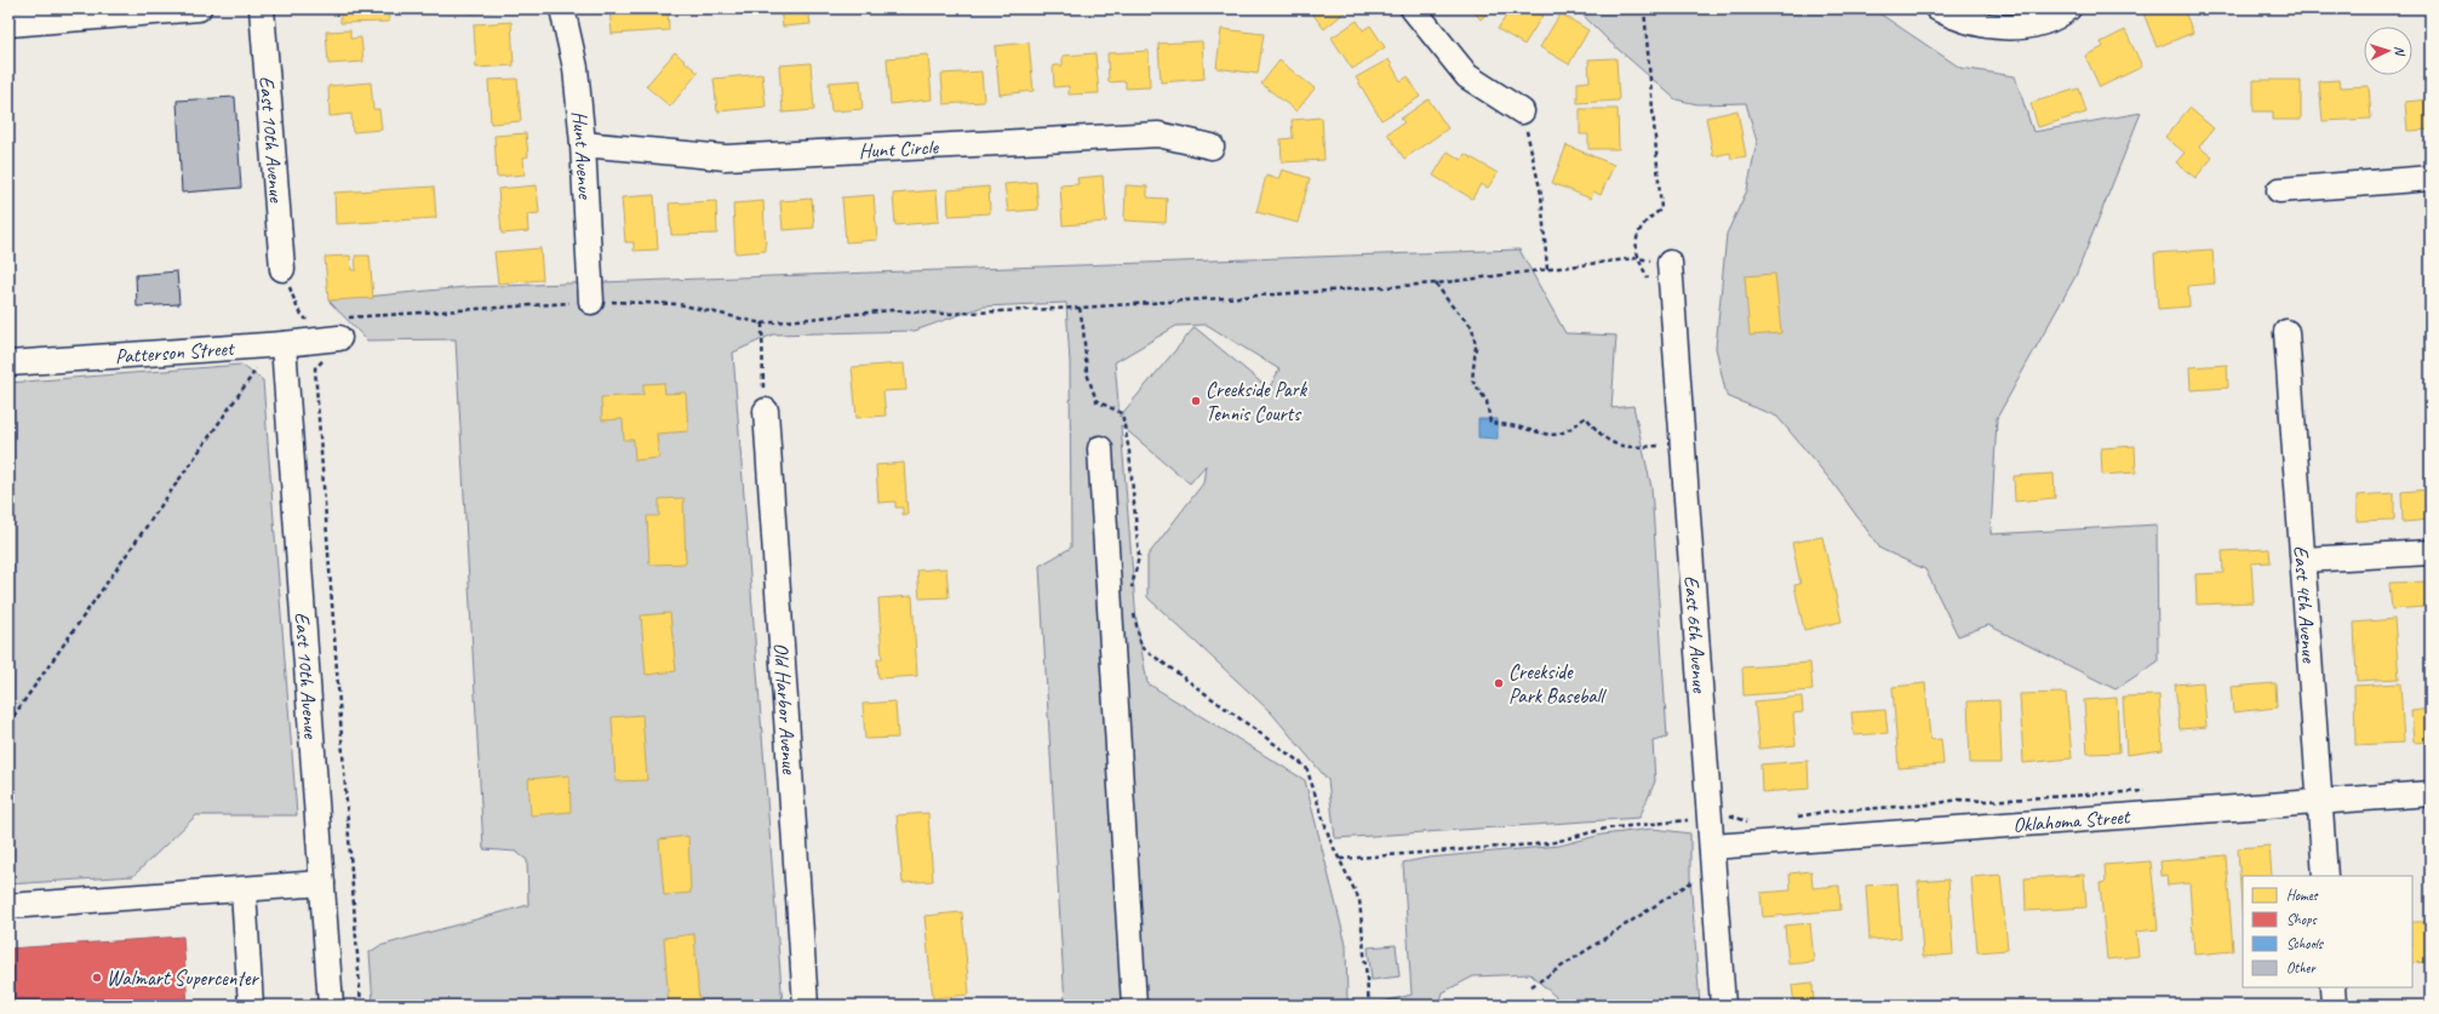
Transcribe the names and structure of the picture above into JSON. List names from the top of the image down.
{
  "streets": {
    "street": [
      "East 10th Avenue",
      "Hunt Circle",
      "Hunt Avenue",
      "Patterson Street",
      "East 4th Avenue",
      "East 6th Avenue",
      "Old Harbor Avenue",
      "Oklahoma Street"
    ]
  },
  "crossings": [
    ["East 10th Avenue", "Patterson Street"],
    ["Hunt Circle", "Hunt Avenue"],
    ["East 4th Avenue", "Oklahoma Street"],
    ["East 6th Avenue", "Oklahoma Street"]
  ],
  "places": ["Creekside Park Tennis Courts", "Creekside Park Baseball", "Walmart Supercenter"],
  "legend": [
    "Homes",
    "Shops",
    "Schools",
    "Other"
  ],
  "north": "right"
}
